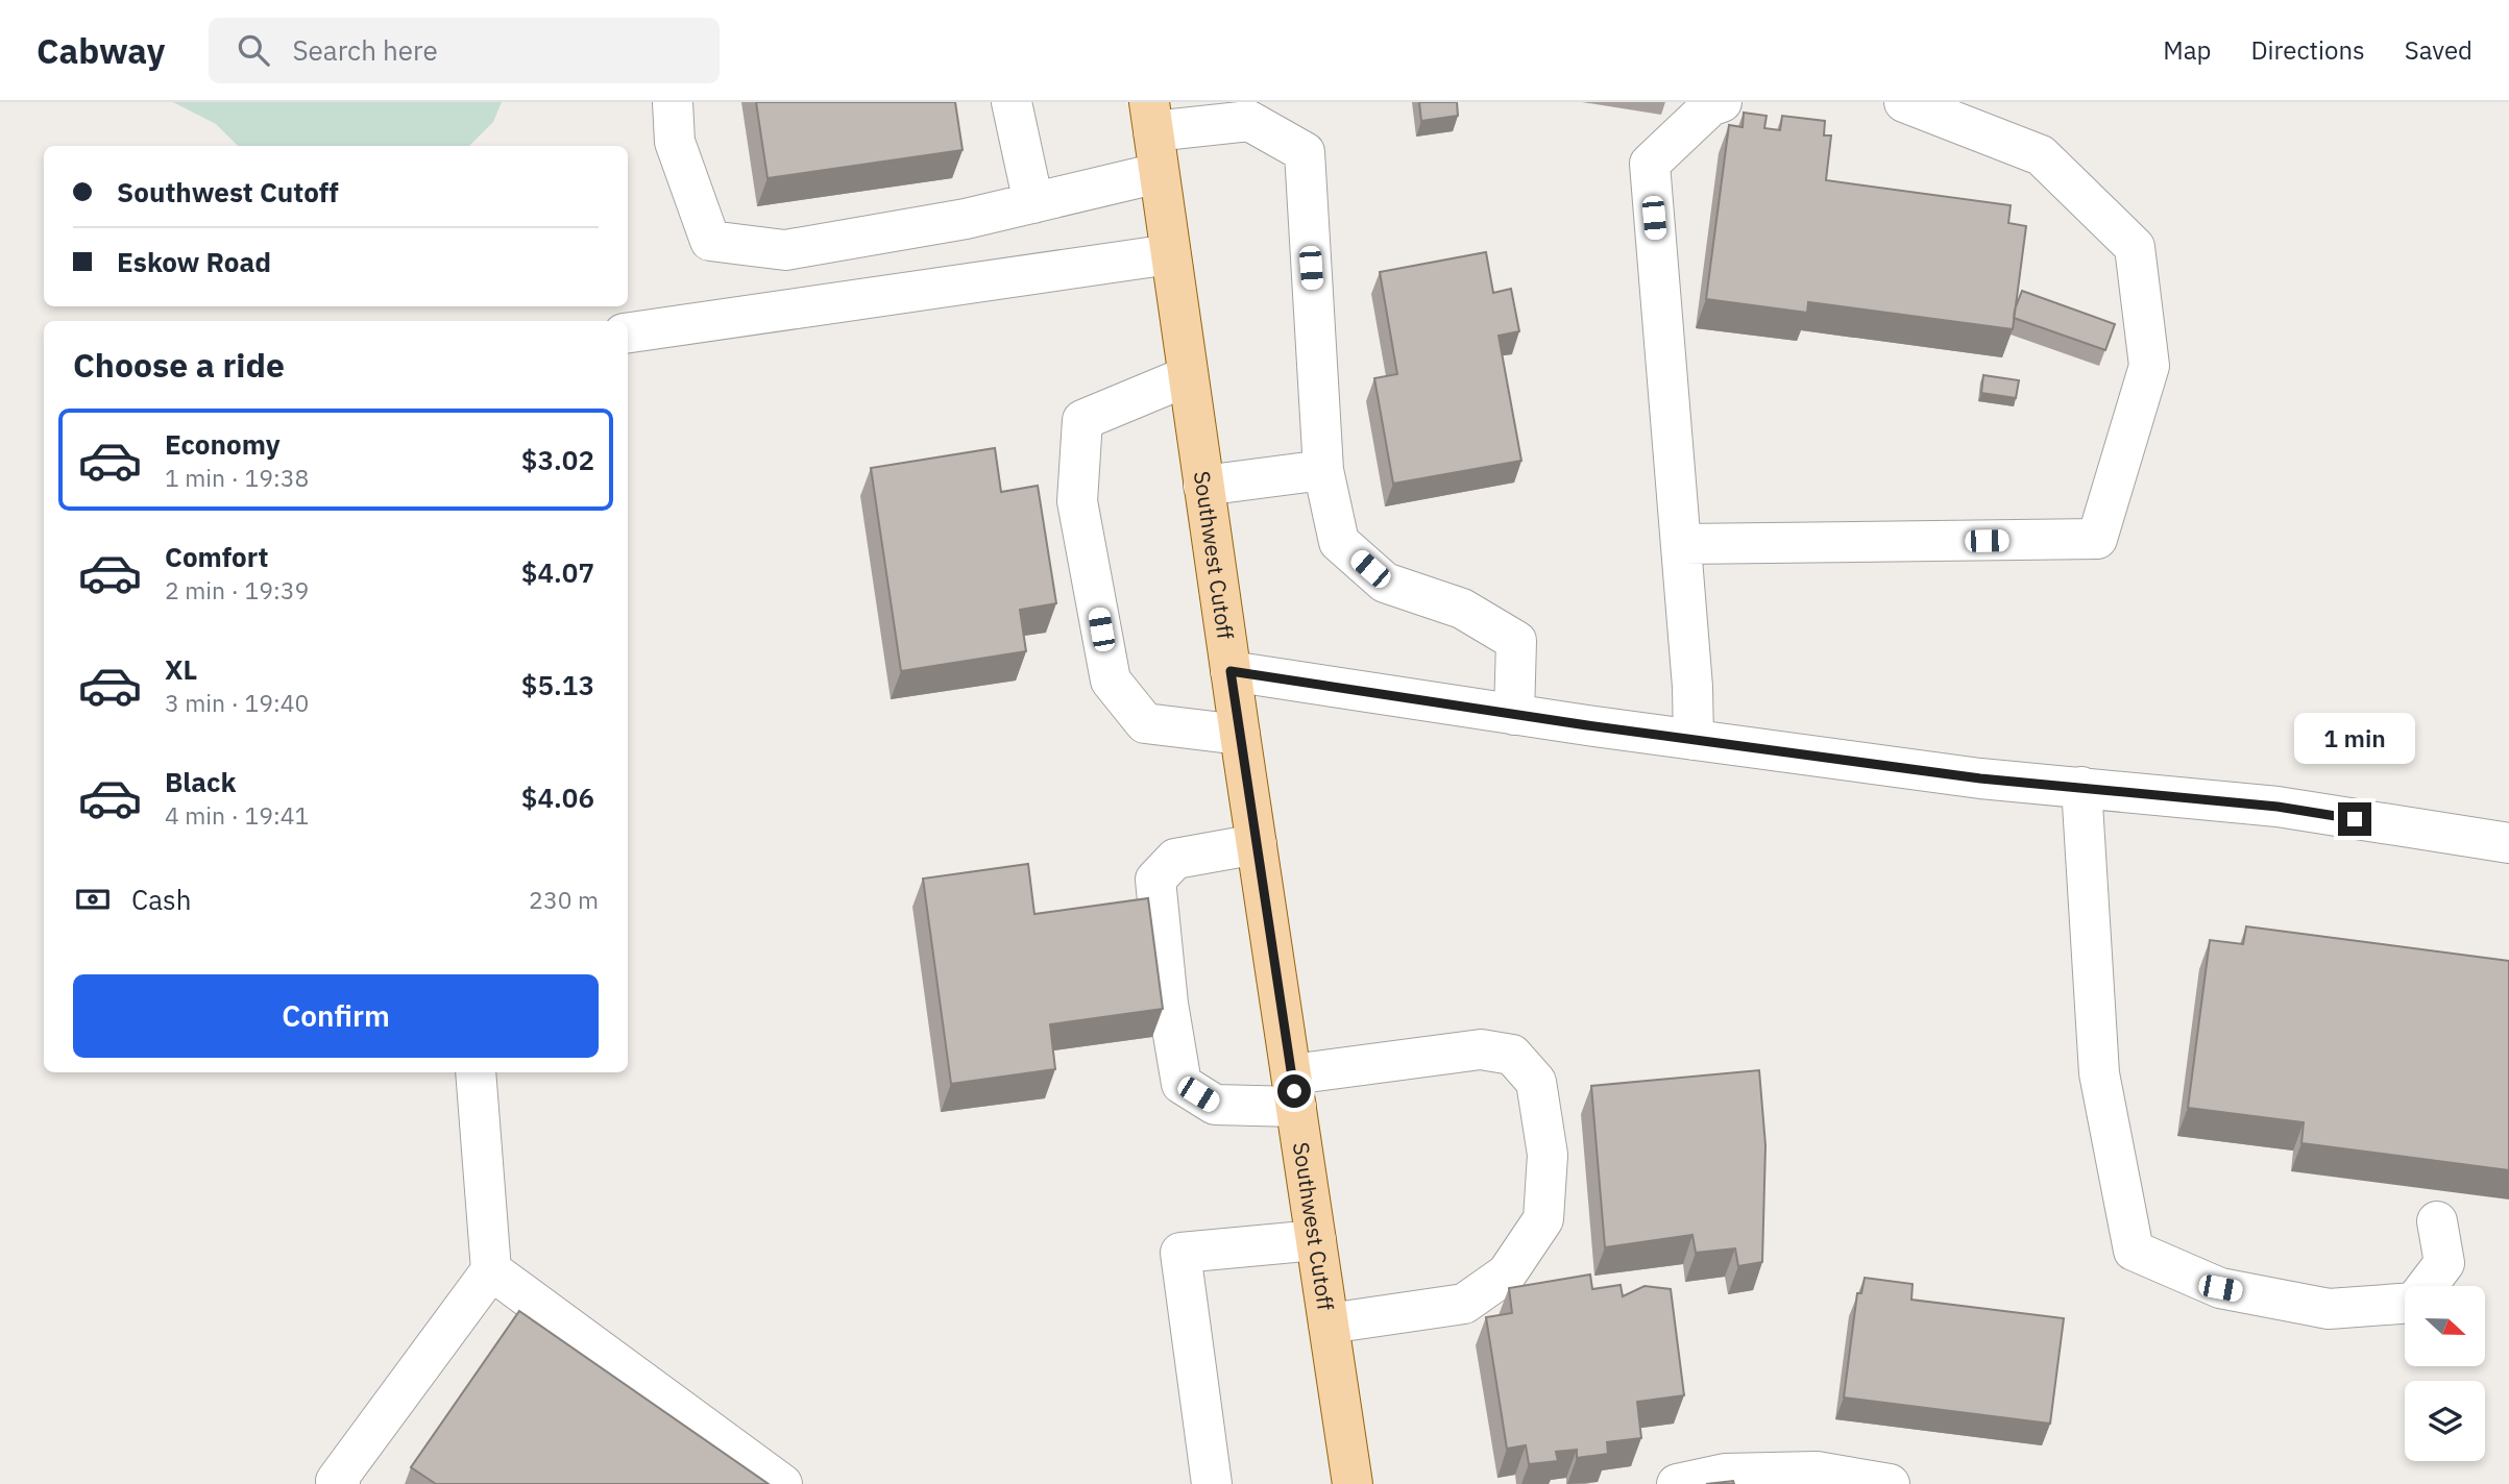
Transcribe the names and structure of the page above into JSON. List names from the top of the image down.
{
  "streets": {
    "main road": ["Southwest Cutoff"]
  },
  "north": "right",
  "page": {
    "header": "Cabway",
    "search": "Search here",
    "nav": ["Map", "Directions", "Saved"],
    "banner": ["Southwest Cutoff", "Eskow Road"],
    "heading": "Choose a ride",
    "list": [
      {
        "name": "Economy",
        "note": "1 min · 19:38",
        "value": "$3.02"
      },
      {
        "name": "Comfort",
        "note": "2 min · 19:39",
        "value": "$4.07"
      },
      {
        "name": "XL",
        "note": "3 min · 19:40",
        "value": "$5.13"
      },
      {
        "name": "Black",
        "note": "4 min · 19:41",
        "value": "$4.06"
      }
    ],
    "bubble": "1 min",
    "pay": ["Cash", "230 m"],
    "buttons": "Confirm"
  }
}
